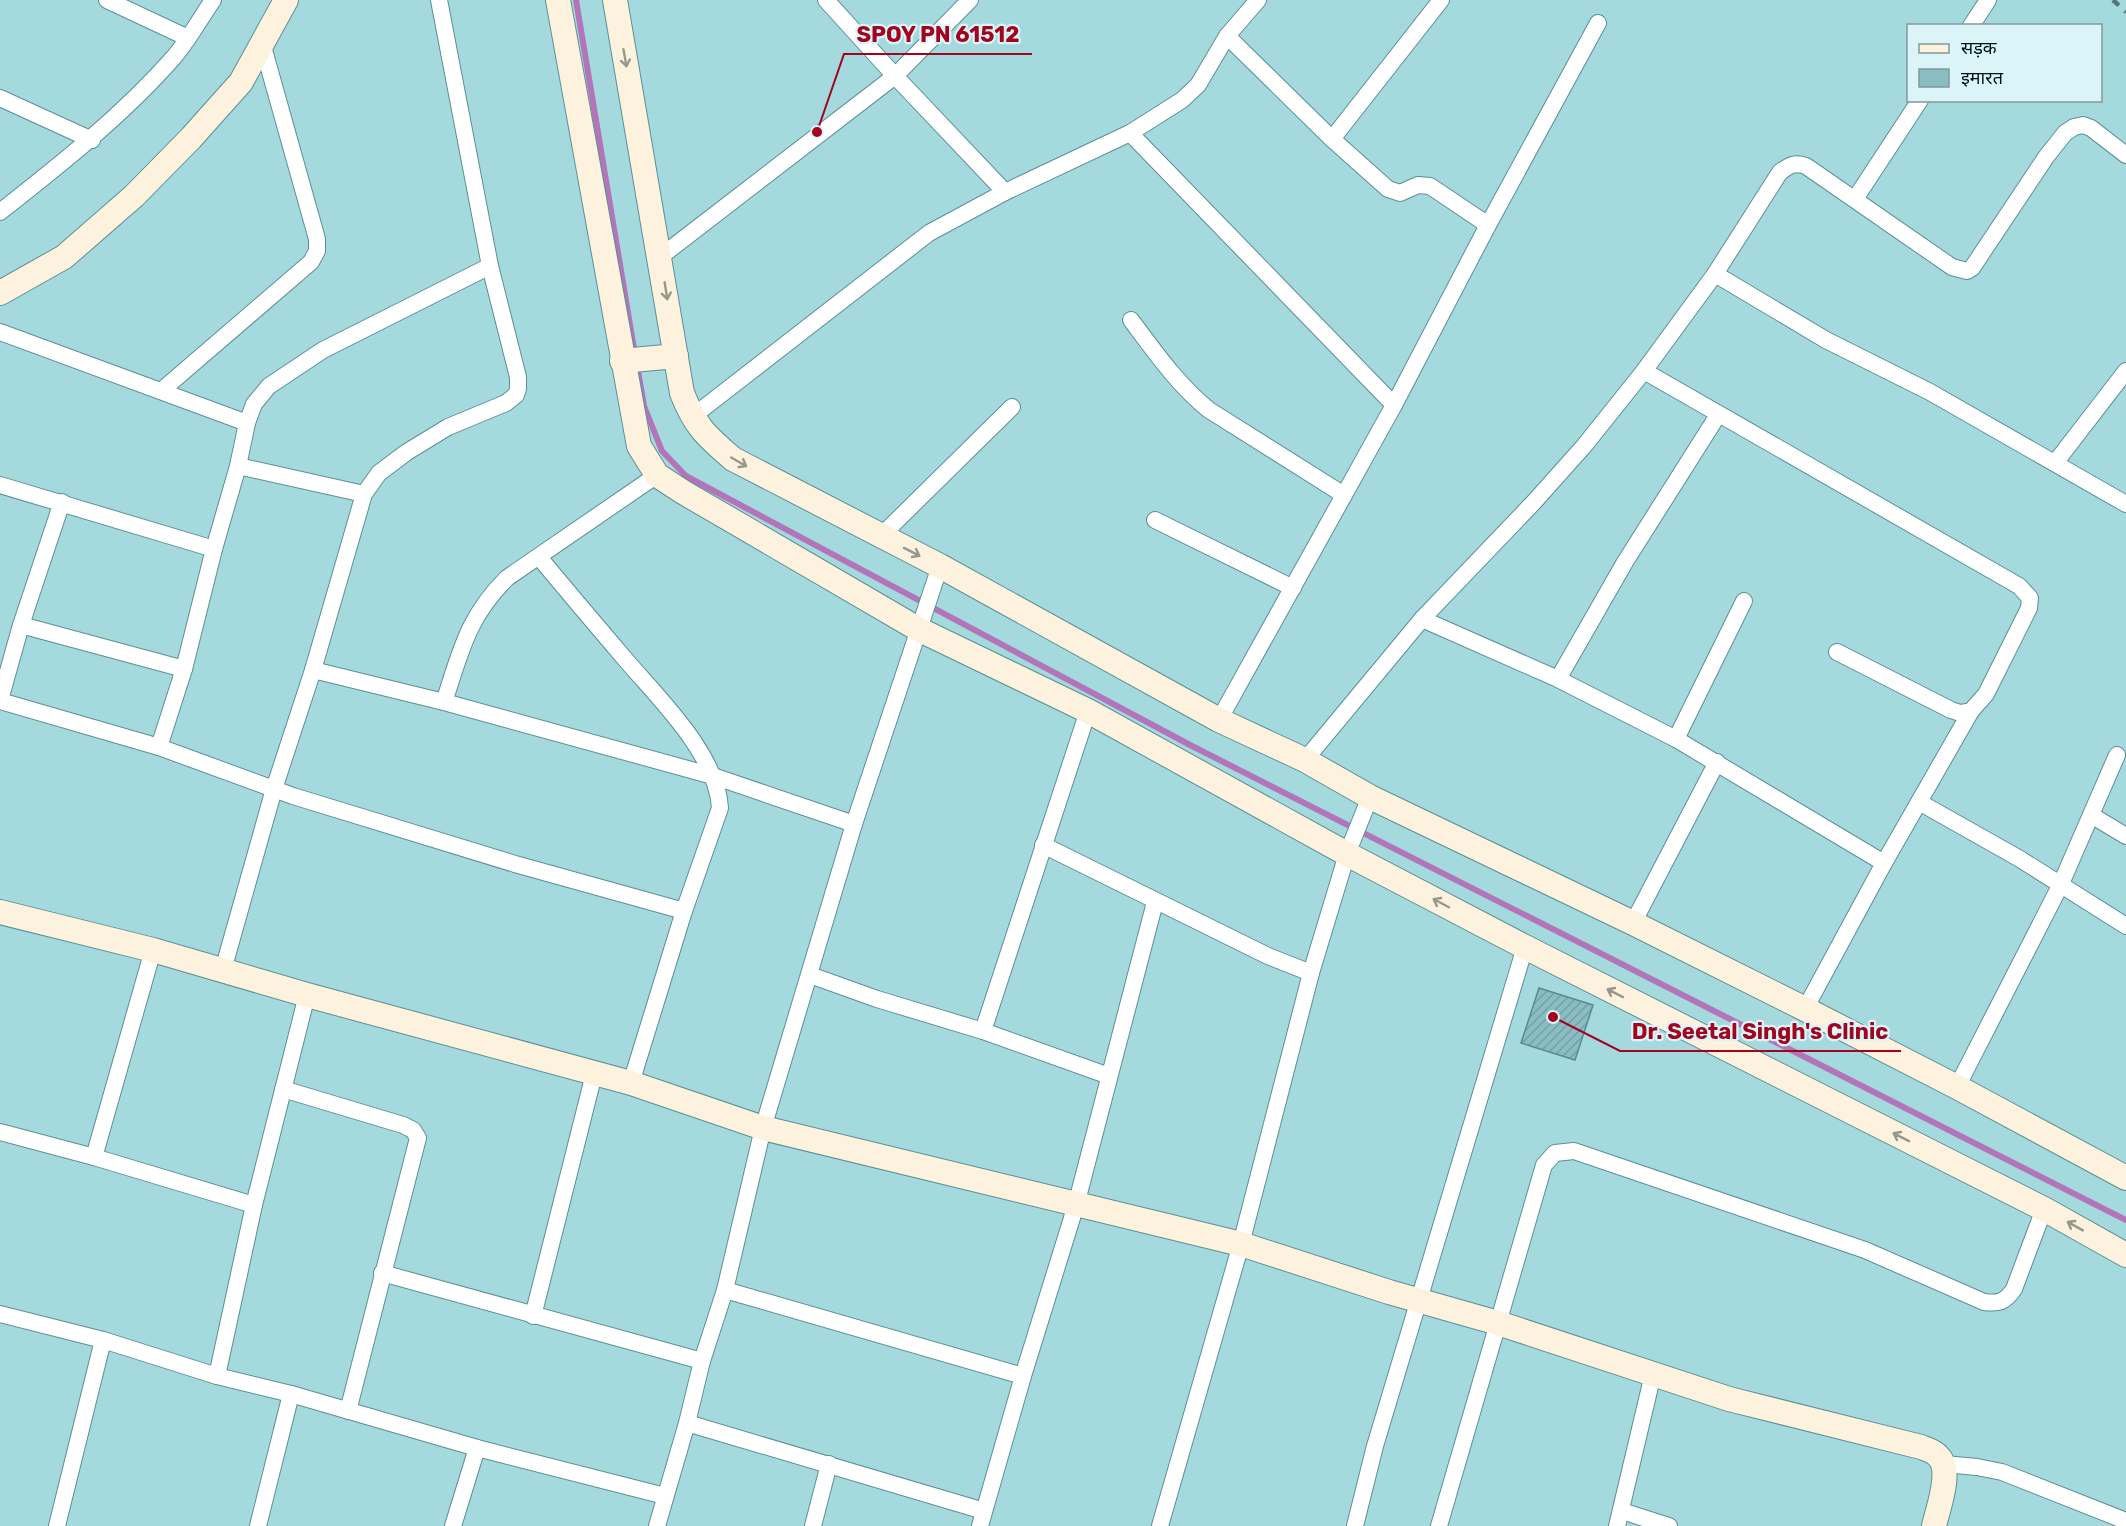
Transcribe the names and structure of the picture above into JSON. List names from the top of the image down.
{
  "places": ["SPOY PN 61512", "Dr. Seetal Singh's Clinic"],
  "legend": ["सड़क", "इमारत"]
}
